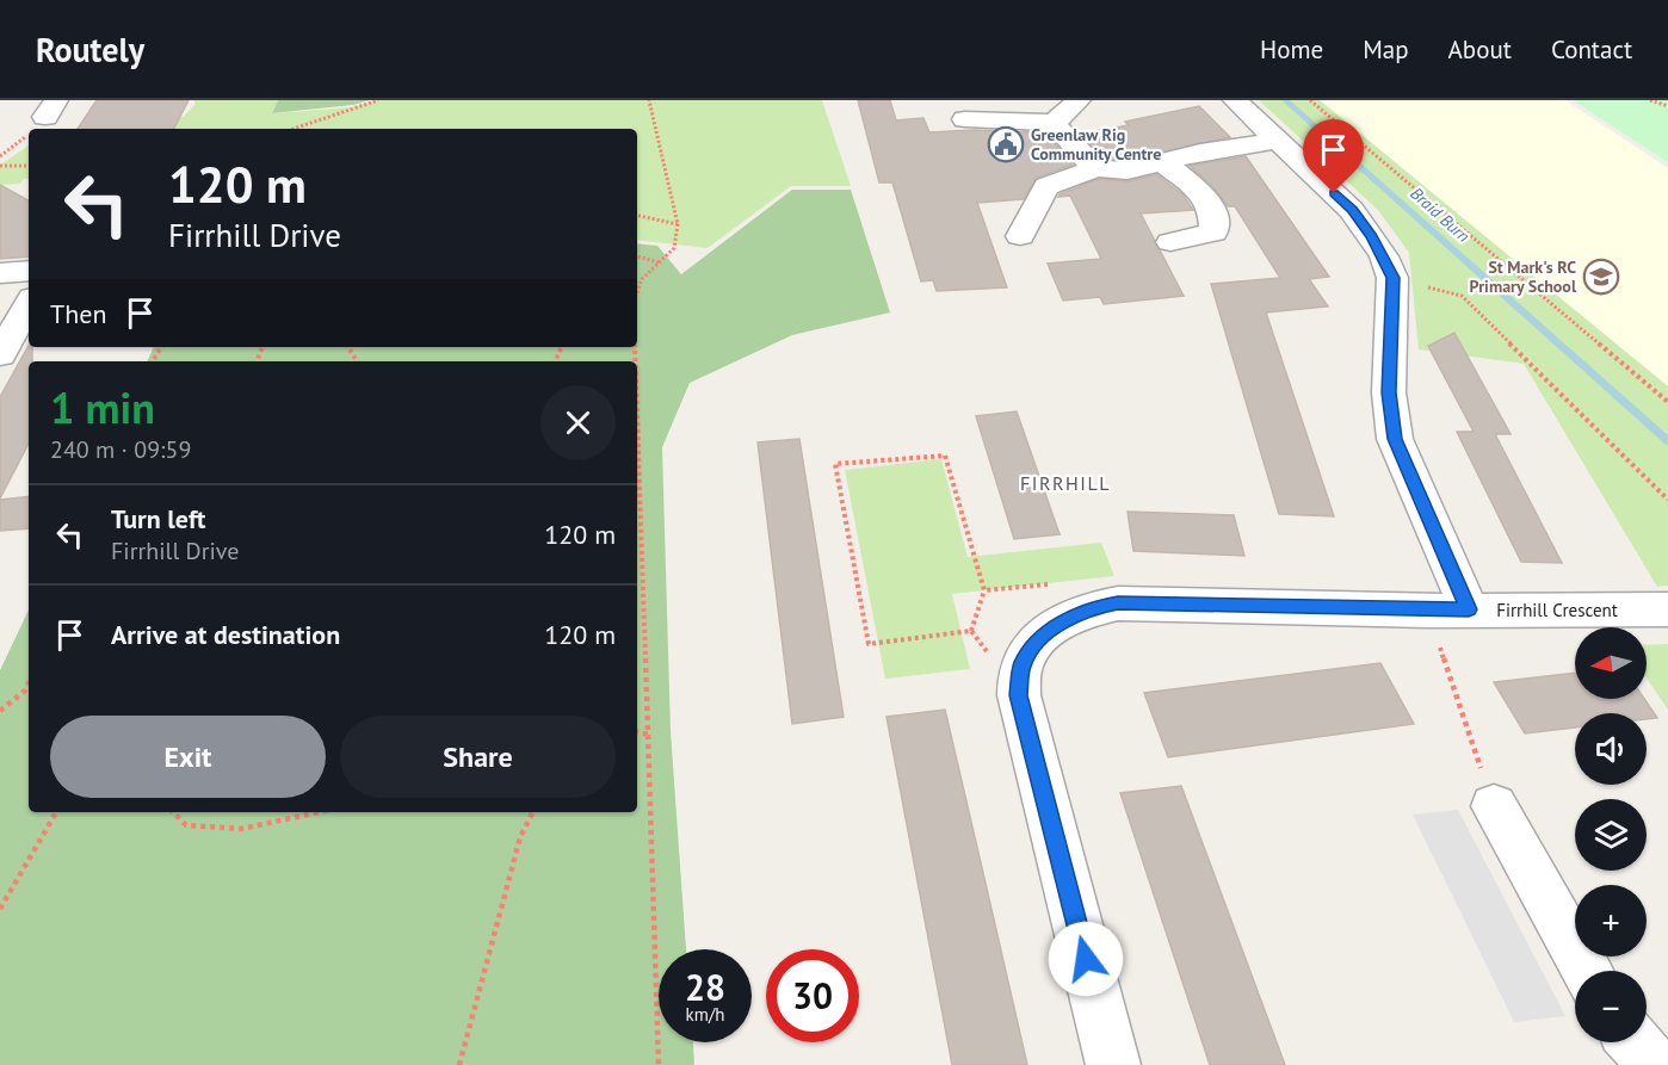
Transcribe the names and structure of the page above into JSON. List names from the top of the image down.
{
  "streets": {
    "street": ["Firrhill Crescent"]
  },
  "districts": ["FIRRHILL"],
  "water": ["Braid Burn"],
  "places": {
    "public building": ["Greenlaw Rig Community Centre"],
    "school or university": ["St Mark's RC Primary School"]
  },
  "north": "left",
  "page": {
    "header": "Routely",
    "nav": [
      "Home",
      "Map",
      "About",
      "Contact"
    ],
    "turn": ["120 m", "Firrhill Drive"],
    "then": "Then",
    "heading": ["1 min", "240 m · 09:59"],
    "list": [
      {
        "name": "Turn left",
        "note": "Firrhill Drive",
        "value": "120 m"
      },
      {
        "name": "Arrive at destination",
        "value": "120 m"
      }
    ],
    "map_buttons": ["+", "−"],
    "buttons": ["Exit", "Share"],
    "speed": "28 km/h",
    "limit": "30"
  }
}
